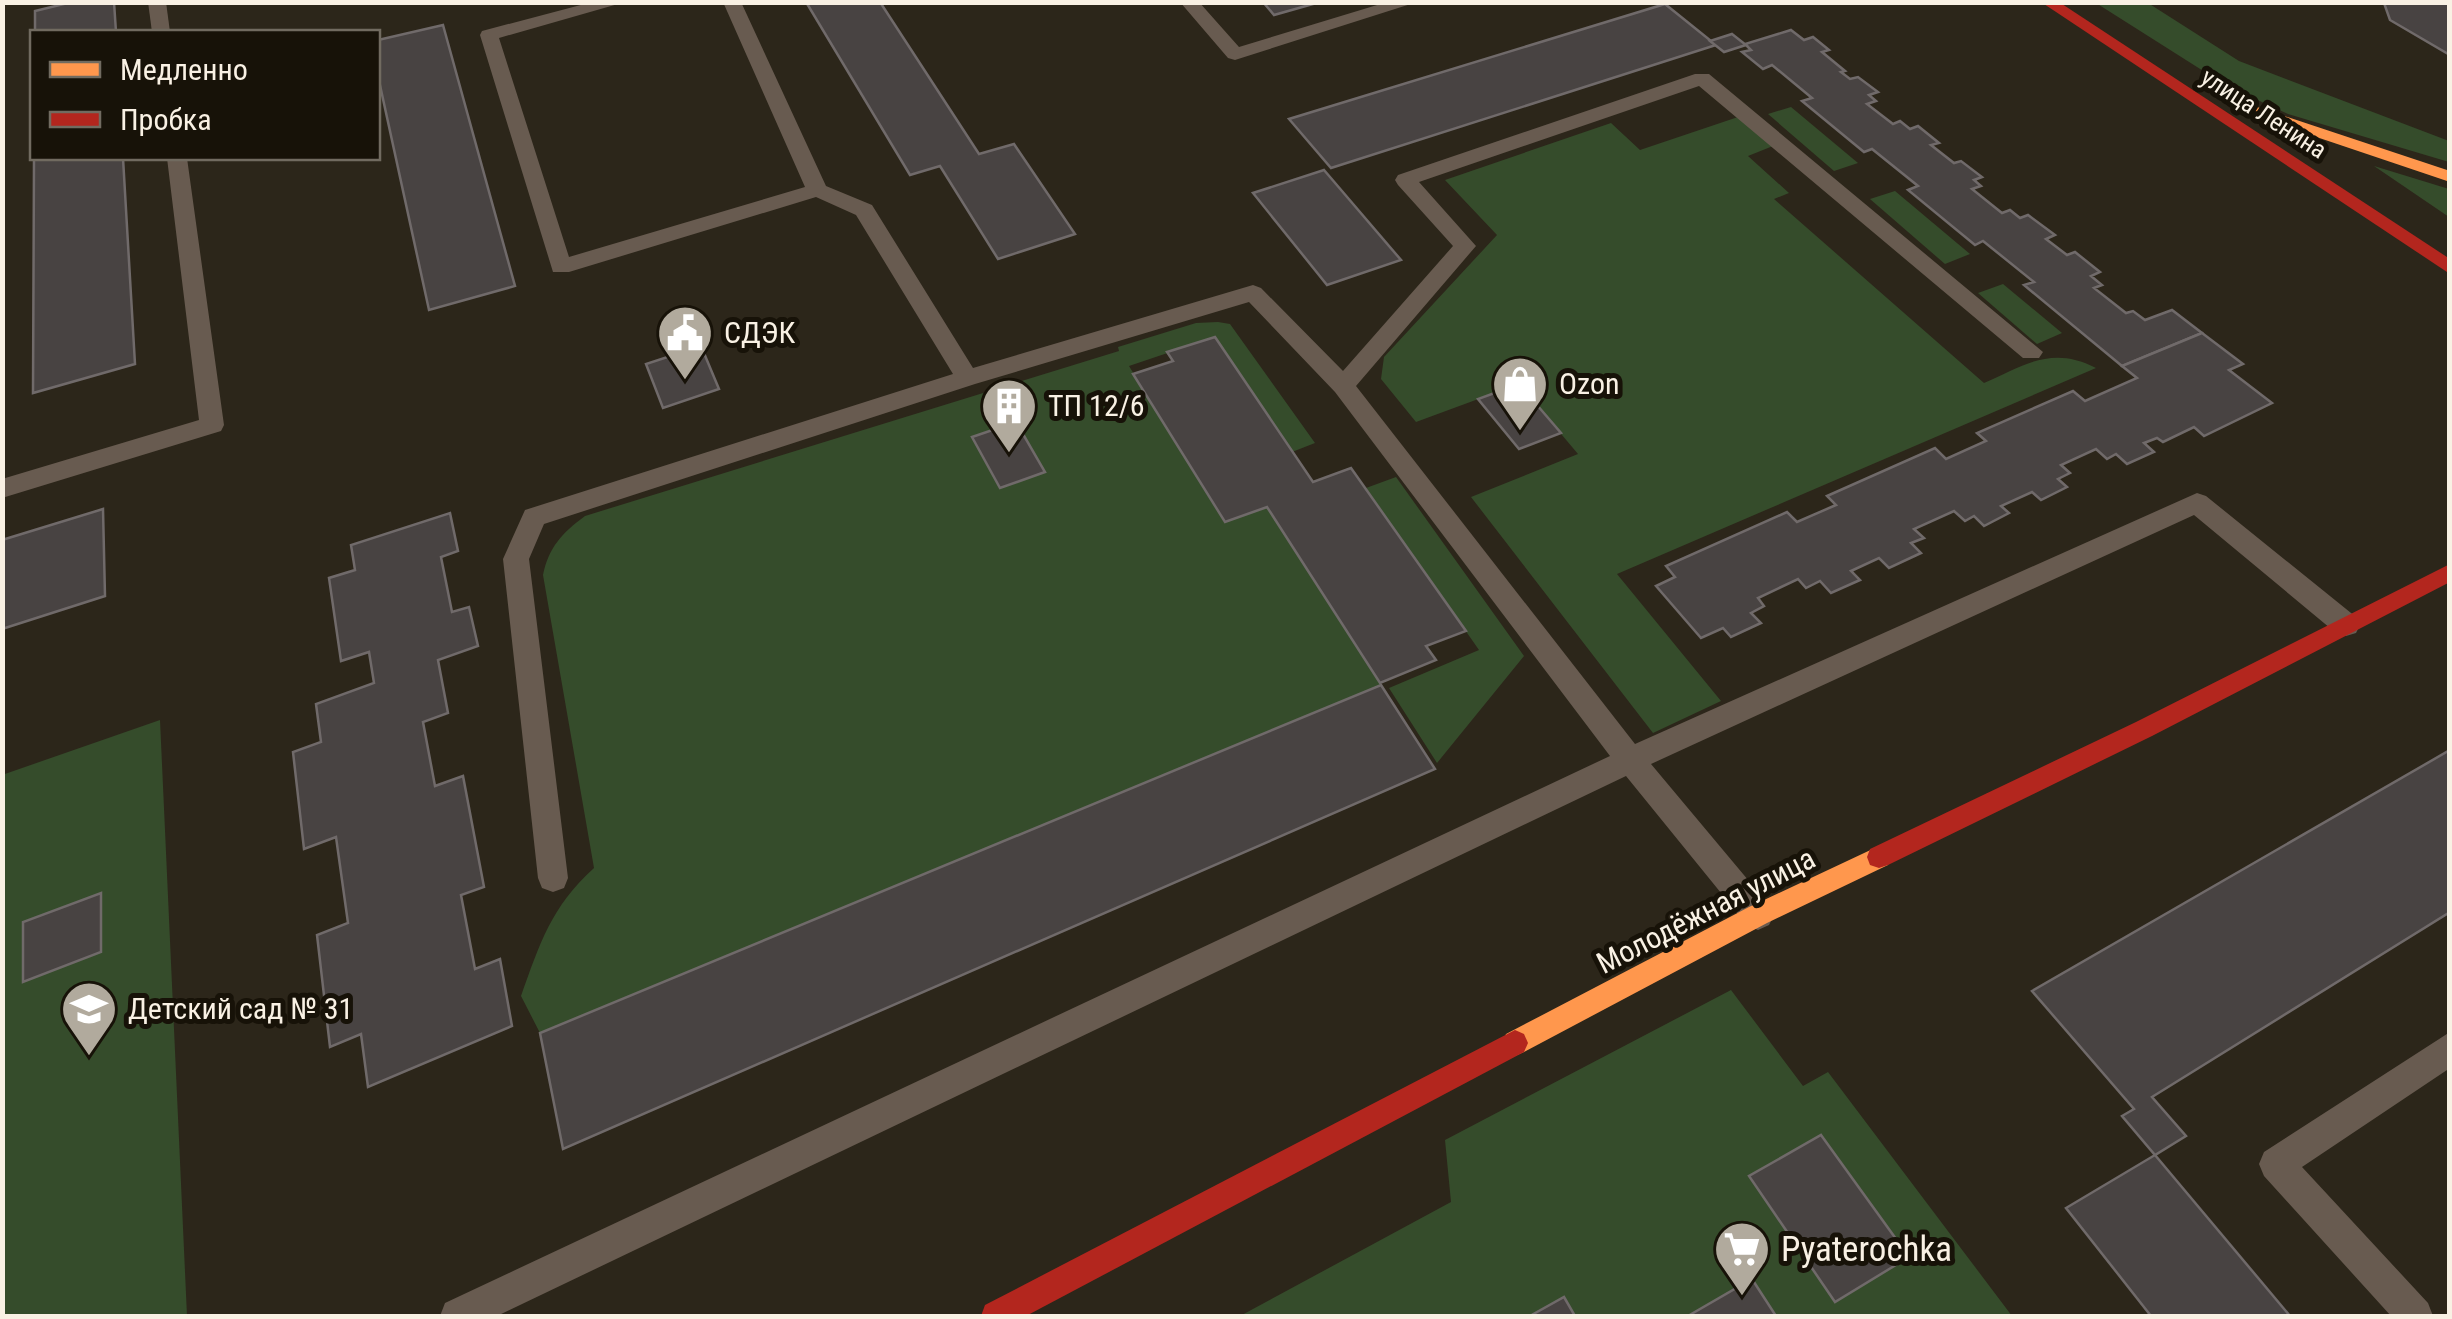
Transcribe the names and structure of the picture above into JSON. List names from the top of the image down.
{
  "streets": {
    "street": ["улица Ленина", "Молодёжная улица"]
  },
  "places": {
    "public building": ["СДЭК"],
    "shop": ["Ozon"],
    "building": ["ТП 12/6"],
    "school or university": ["Детский сад № 31"],
    "supermarket": ["Pyaterochka"]
  },
  "legend": ["Медленно", "Пробка"]
}
